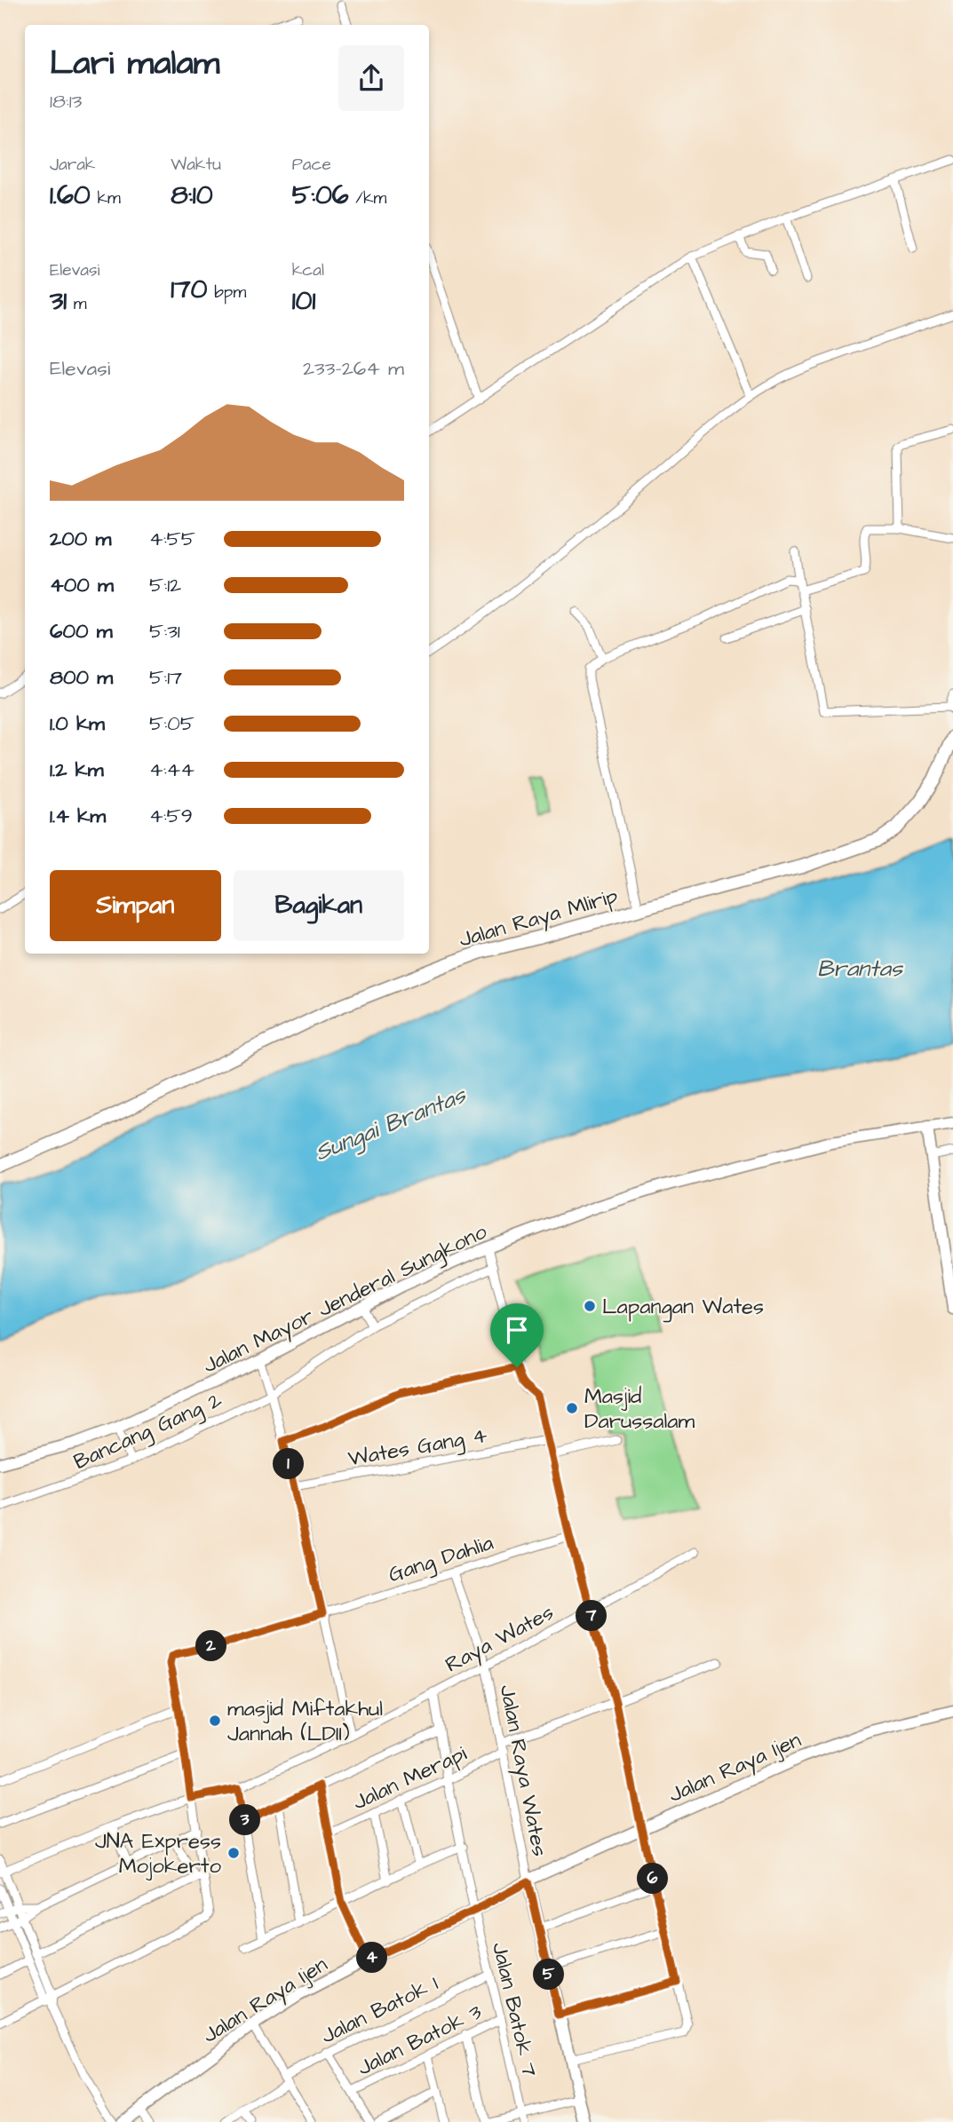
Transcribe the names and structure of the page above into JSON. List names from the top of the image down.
{
  "streets": {
    "main road": ["Jalan Raya Mlirip"],
    "street": [
      "Jalan Mayor Jenderal Sungkono",
      "Bancang Gang 2",
      "Wates Gang 4",
      "Gang Dahlia",
      "Raya Wates",
      "Jalan Raya Ijen",
      "Jalan Raya Wates",
      "Jalan Merapi",
      "Jalan Batok 1",
      "Jalan Batok 7",
      "Jalan Batok 3"
    ]
  },
  "crossings": [
    ["Gang Dahlia", "Jalan Raya Wates"],
    ["Raya Wates", "Jalan Raya Wates"],
    ["Raya Wates", "Jalan Batok 7"],
    ["Jalan Raya Ijen", "Jalan Raya Wates"],
    ["Jalan Raya Ijen", "Jalan Batok 7"],
    ["Jalan Raya Wates", "Jalan Merapi"],
    ["Jalan Merapi", "Jalan Batok 7"],
    ["Jalan Batok 1", "Jalan Batok 7"],
    ["Jalan Batok 7", "Jalan Batok 3"]
  ],
  "water": ["Brantas", "Sungai Brantas"],
  "places": [
    "Lapangan Wates",
    "Masjid Darussalam",
    "masjid Miftakhul Jannah (LDII)",
    "JNA Express Mojokerto"
  ],
  "page": {
    "heading": ["Lari malam", "18:13"],
    "stats": [
      ["Jarak", "1.60 km"],
      ["Waktu", "8:10"],
      ["Pace", "5:06 /km"],
      ["Elevasi", "31 m"],
      ["170 bpm"],
      ["kcal", "101"]
    ],
    "chart": ["Elevasi", "233–264 m"],
    "list": [
      {
        "name": "200 m",
        "note": "4:55"
      },
      {
        "name": "400 m",
        "note": "5:12"
      },
      {
        "name": "600 m",
        "note": "5:31"
      },
      {
        "name": "800 m",
        "note": "5:17"
      },
      {
        "name": "1.0 km",
        "note": "5:05"
      },
      {
        "name": "1.2 km",
        "note": "4:44"
      },
      {
        "name": "1.4 km",
        "note": "4:59"
      }
    ],
    "buttons": ["Simpan", "Bagikan"],
    "pins": [
      "1",
      "7",
      "2",
      "3",
      "6",
      "4",
      "5"
    ]
  }
}
